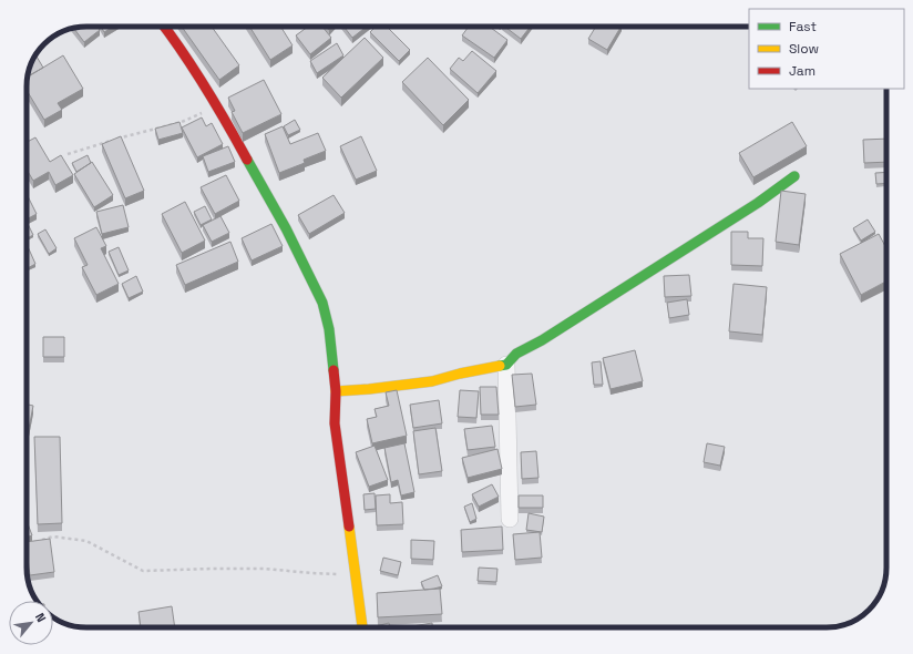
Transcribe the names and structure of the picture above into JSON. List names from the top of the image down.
{
  "legend": ["Fast", "Slow", "Jam"],
  "north": "top right"
}
